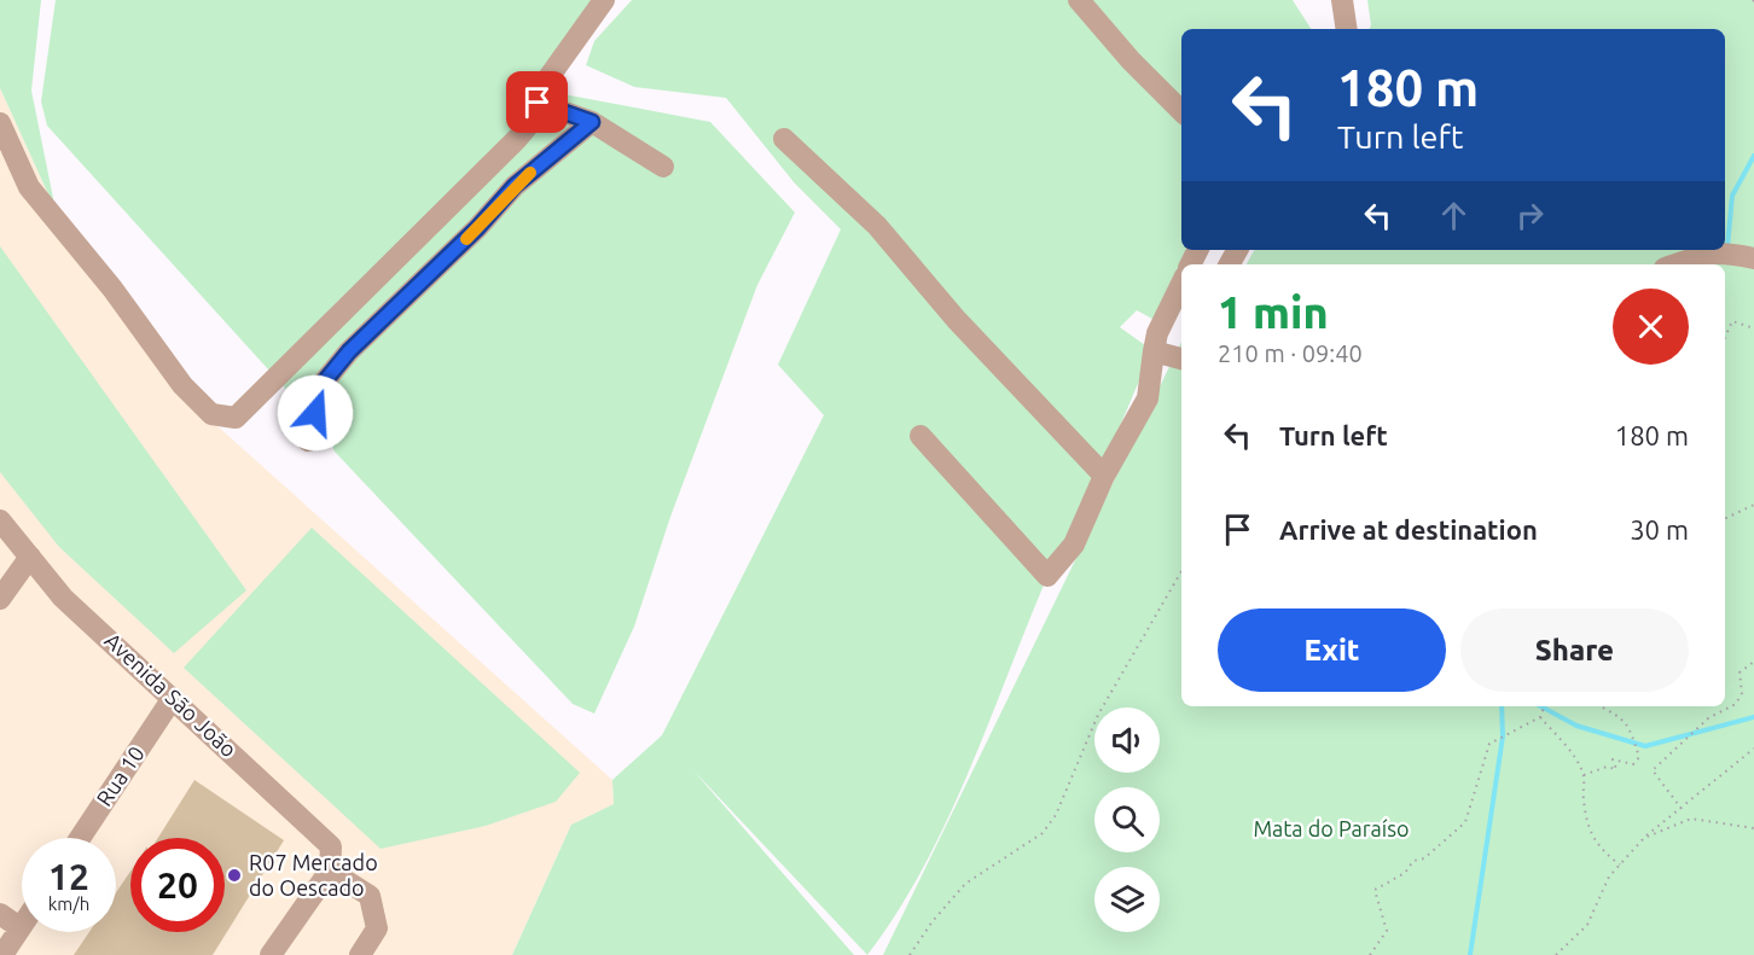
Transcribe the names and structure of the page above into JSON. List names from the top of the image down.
{
  "streets": {
    "street": ["Avenida São João", "Rua 10"]
  },
  "crossings": [
    ["Avenida São João", "Rua 10"]
  ],
  "parks": ["Mata do Paraíso"],
  "places": ["R07 Mercado do Oescado"],
  "page": {
    "turn": ["180 m", "Turn left"],
    "heading": ["1 min", "210 m · 09:40"],
    "list": [
      {
        "name": "Turn left",
        "value": "180 m"
      },
      {
        "name": "Arrive at destination",
        "value": "30 m"
      }
    ],
    "buttons": ["Exit", "Share"],
    "speed": "12 km/h",
    "limit": "20"
  }
}
